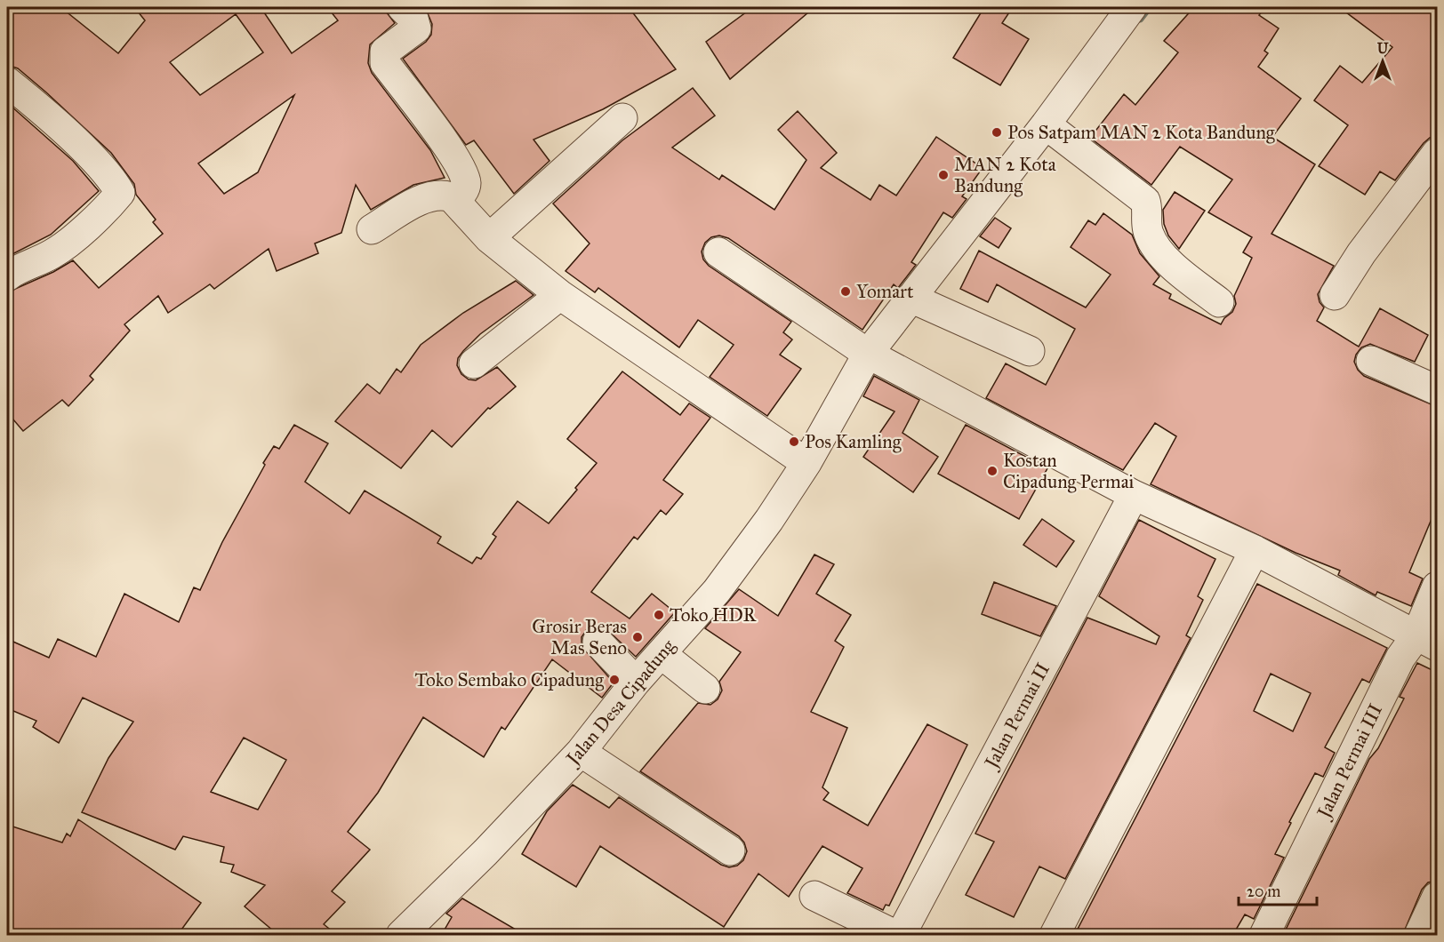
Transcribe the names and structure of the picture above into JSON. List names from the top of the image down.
{
  "streets": {
    "street": ["Jalan Desa Cipadung", "Jalan Permai II", "Jalan Permai III"]
  },
  "places": [
    "Pos Satpam MAN 2 Kota Bandung",
    "MAN 2 Kota Bandung",
    "Yomart",
    "Pos Kamling",
    "Kostan Cipadung Permai",
    "Toko HDR",
    "Grosir Beras Mas Seno",
    "Toko Sembako Cipadung"
  ],
  "scale_bar": "20 m",
  "north": "top"
}
